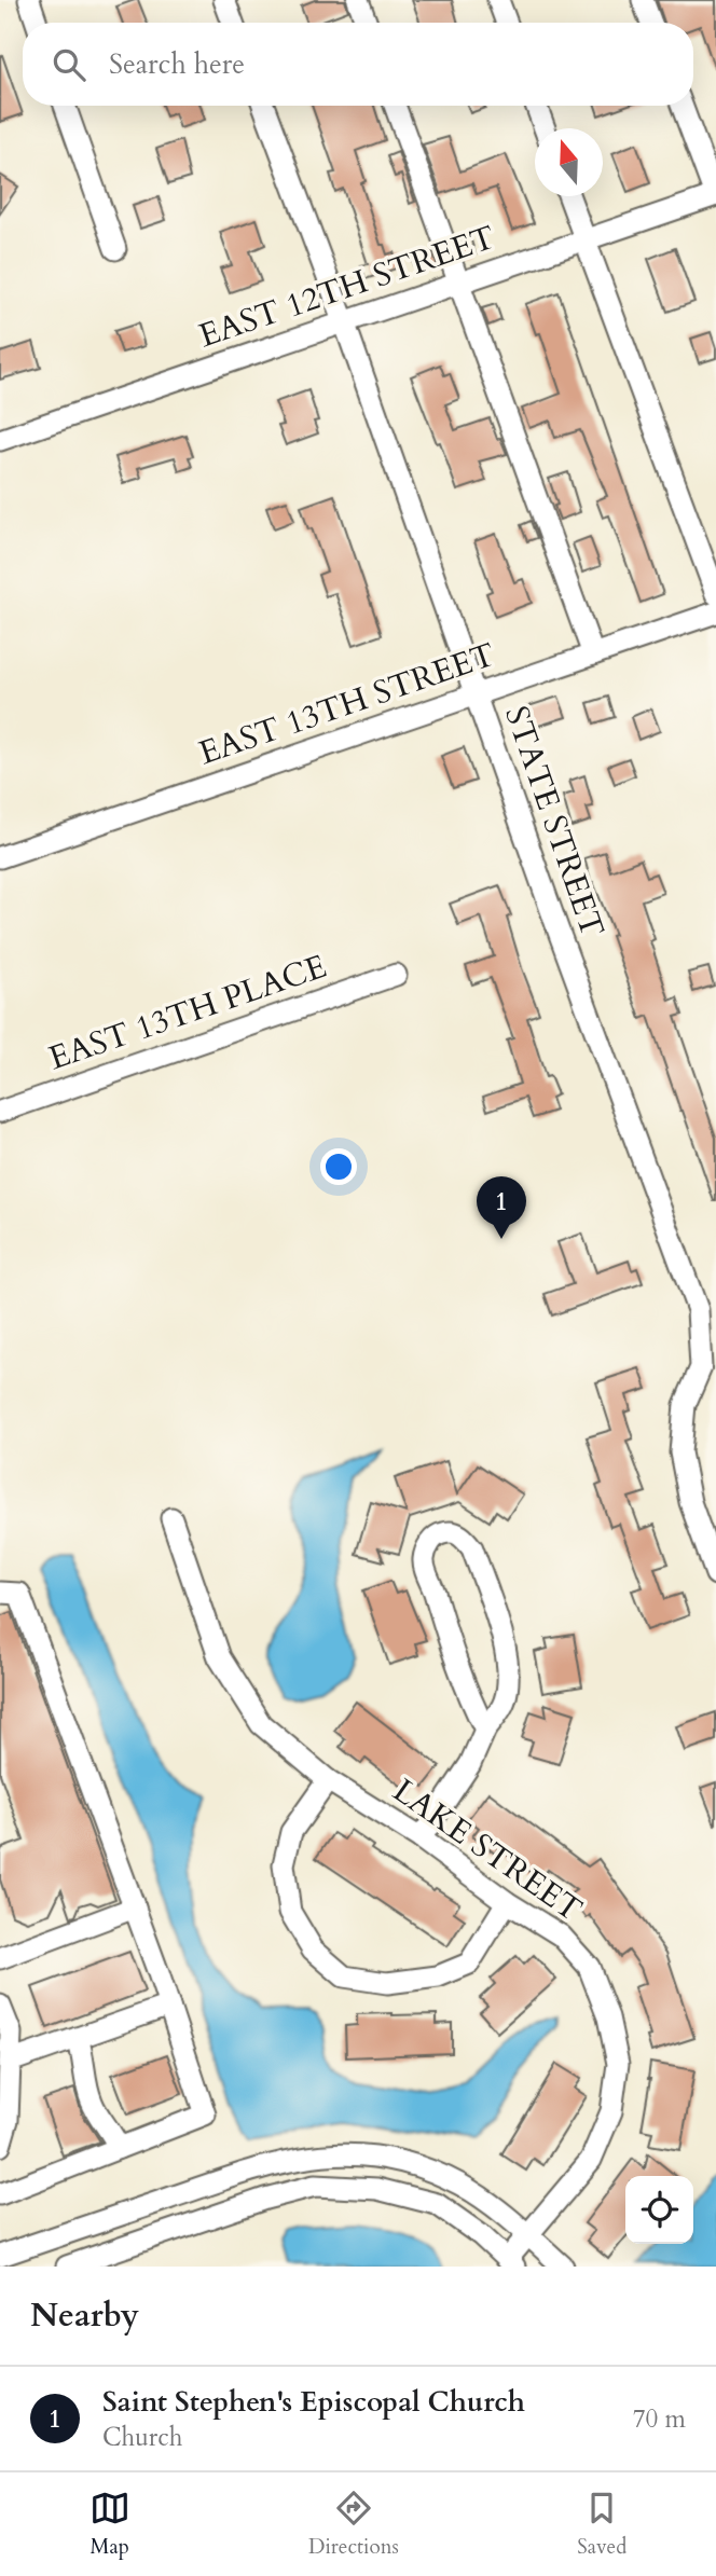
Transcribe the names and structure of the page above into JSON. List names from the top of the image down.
{
  "streets": {
    "street": [
      "EAST 12TH STREET",
      "EAST 13TH STREET",
      "STATE STREET",
      "EAST 13TH PLACE",
      "LAKE STREET"
    ]
  },
  "crossings": [
    ["EAST 12TH STREET", "STATE STREET"],
    ["EAST 13TH STREET", "STATE STREET"]
  ],
  "north": "top",
  "page": {
    "search": "Search here",
    "pins": "1",
    "heading": "Nearby",
    "list": [
      {
        "mark": "1",
        "name": "Saint Stephen's Episcopal Church",
        "note": "Church",
        "value": "70 m"
      }
    ],
    "nav": ["Map", "Directions", "Saved"]
  }
}
